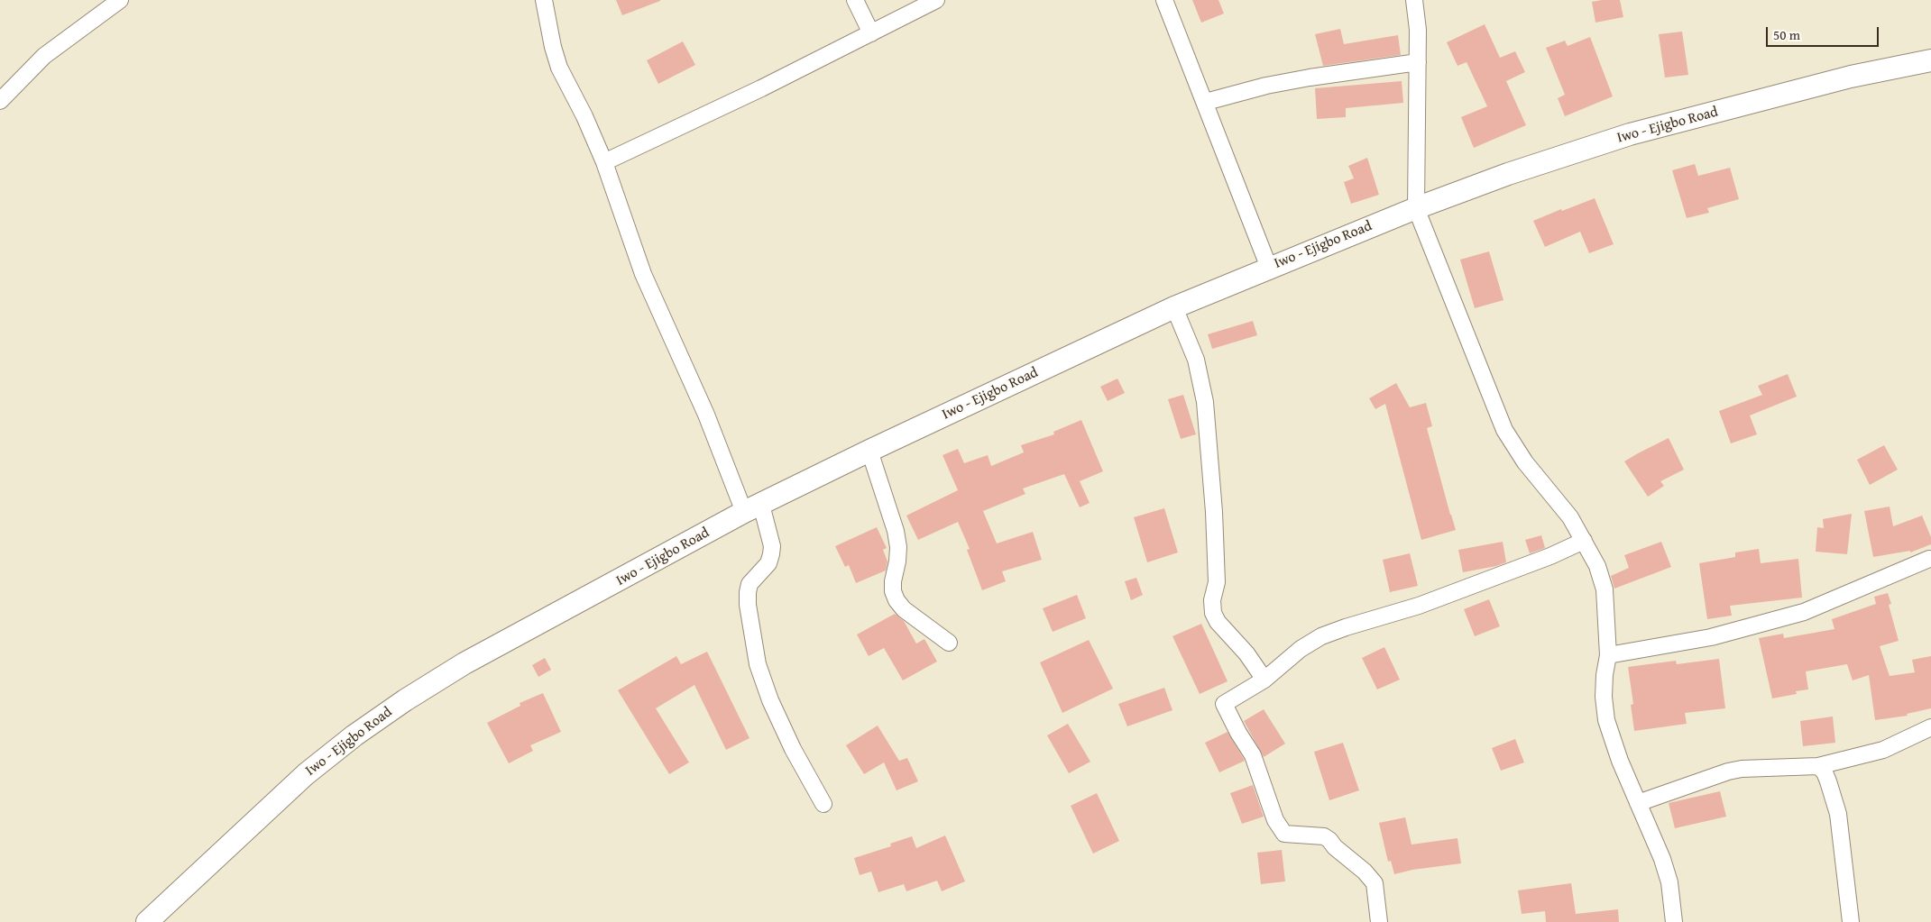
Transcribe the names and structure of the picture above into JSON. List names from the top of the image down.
{
  "streets": {
    "main road": ["Iwo - Ejigbo Road"]
  },
  "scale_bar": "50 m"
}
